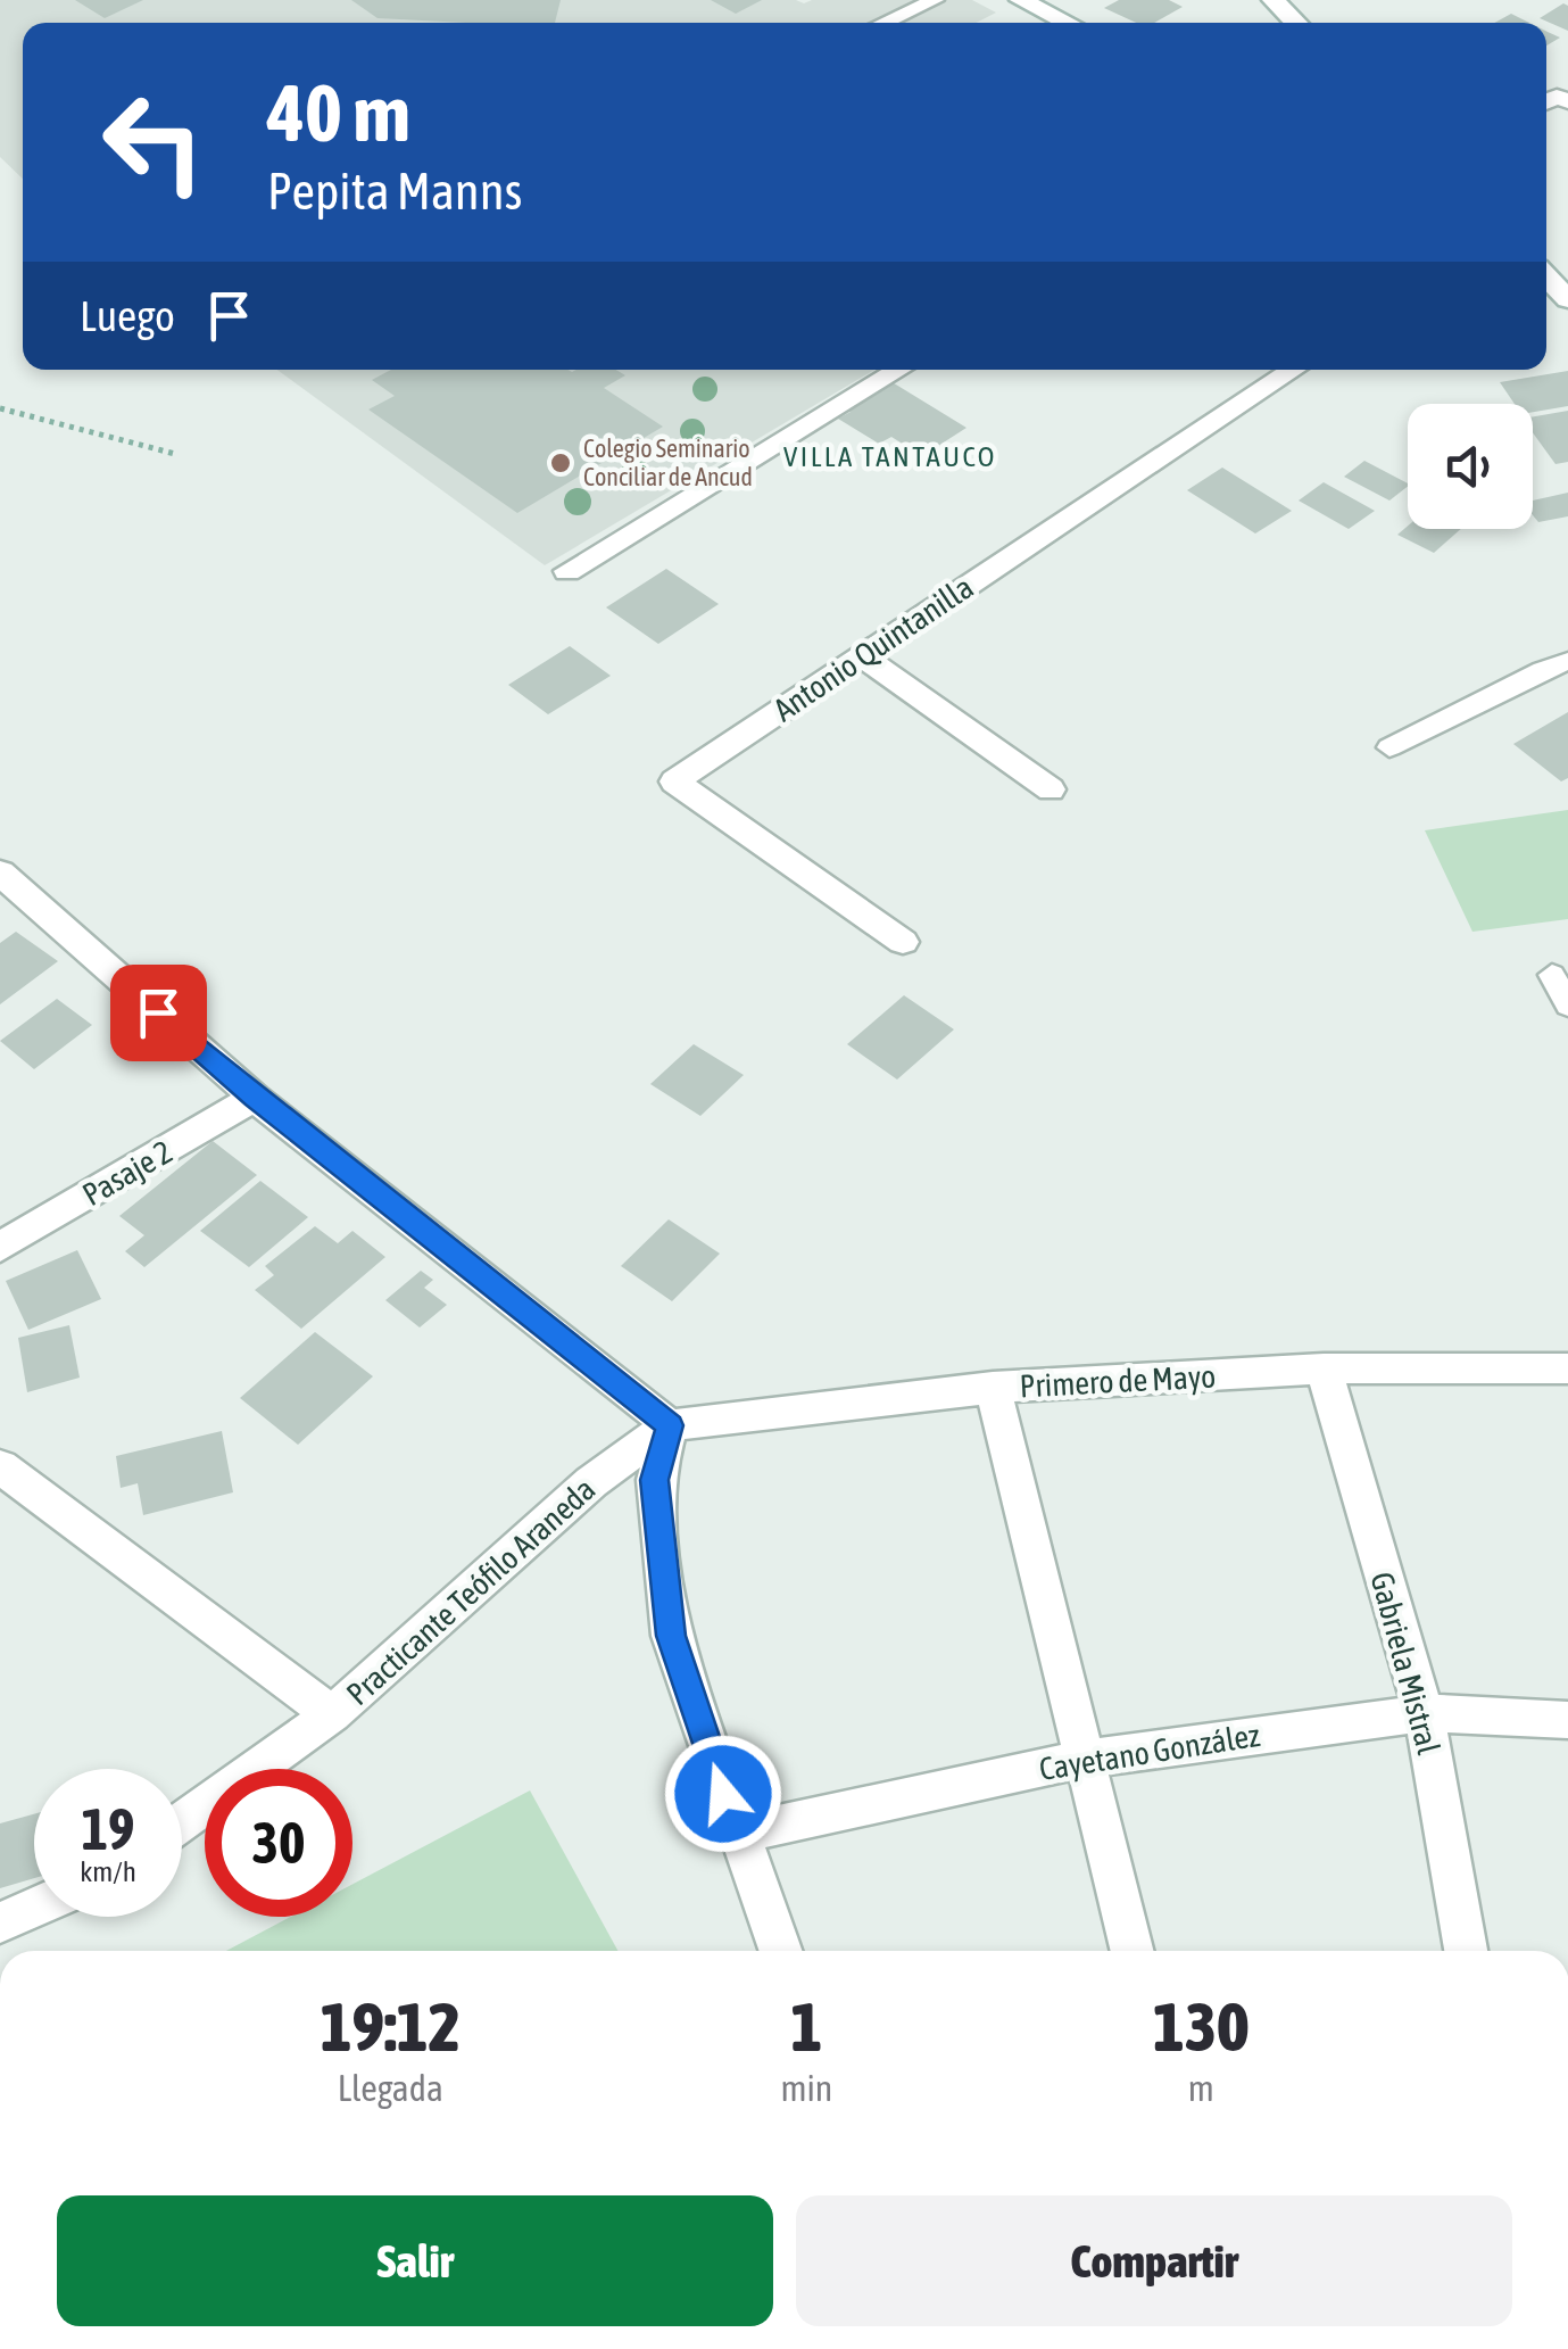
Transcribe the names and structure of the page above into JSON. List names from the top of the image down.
{
  "streets": {
    "street": [
      "Antonio Quintanilla",
      "Pasaje 2",
      "Primero de Mayo",
      "Practicante Teófilo Araneda",
      "Gabriela Mistral",
      "Cayetano González"
    ]
  },
  "crossings": [
    ["Primero de Mayo", "Practicante Teófilo Araneda"],
    ["Primero de Mayo", "Gabriela Mistral"],
    ["Gabriela Mistral", "Cayetano González"]
  ],
  "districts": ["VILLA TANTAUCO"],
  "places": ["Colegio Seminario Conciliar de Ancud"],
  "page": {
    "turn": ["40 m", "Pepita Manns"],
    "then": "Luego",
    "speed": "19 km/h",
    "limit": "30",
    "eta": [
      "19:12",
      "Llegada",
      "1",
      "min",
      "130",
      "m"
    ],
    "buttons": ["Salir", "Compartir"]
  }
}
